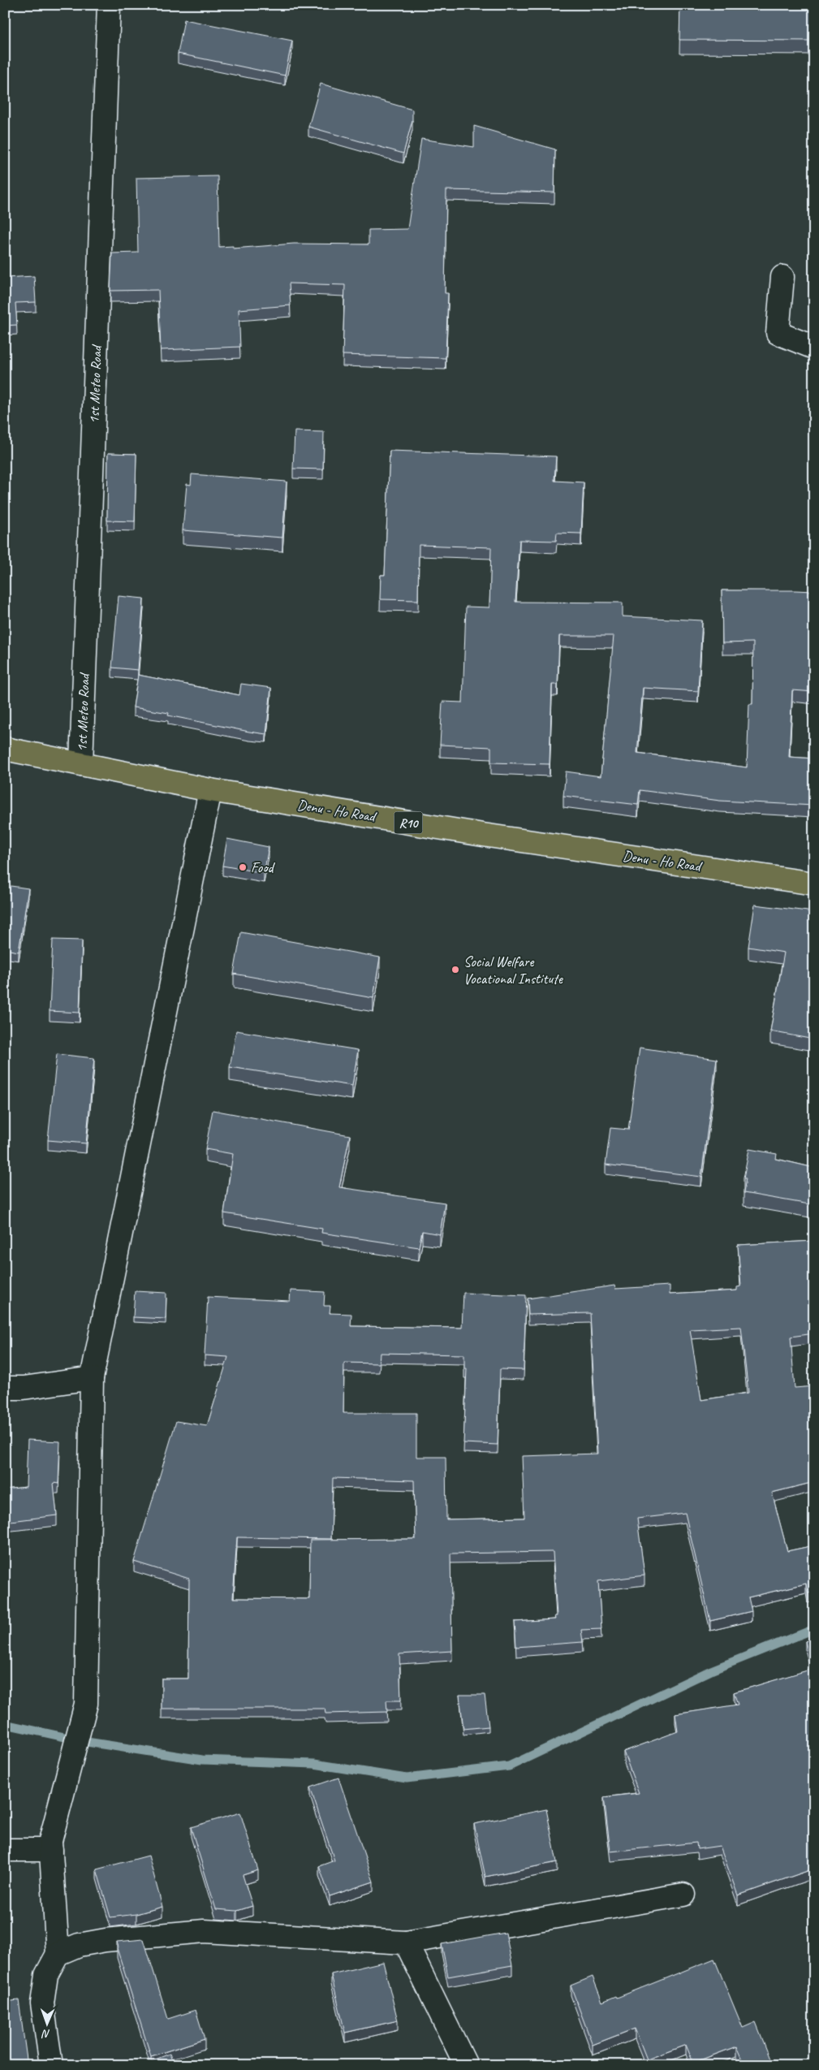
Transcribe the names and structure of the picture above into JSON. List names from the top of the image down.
{
  "streets": {
    "main road": ["Denu - Ho Road", "R10"],
    "street": ["1st Meteo Road"]
  },
  "crossings": [
    ["1st Meteo Road", "Denu - Ho Road"]
  ],
  "places": ["Food", "Social Welfare Vocational Institute"],
  "north": "bottom"
}
